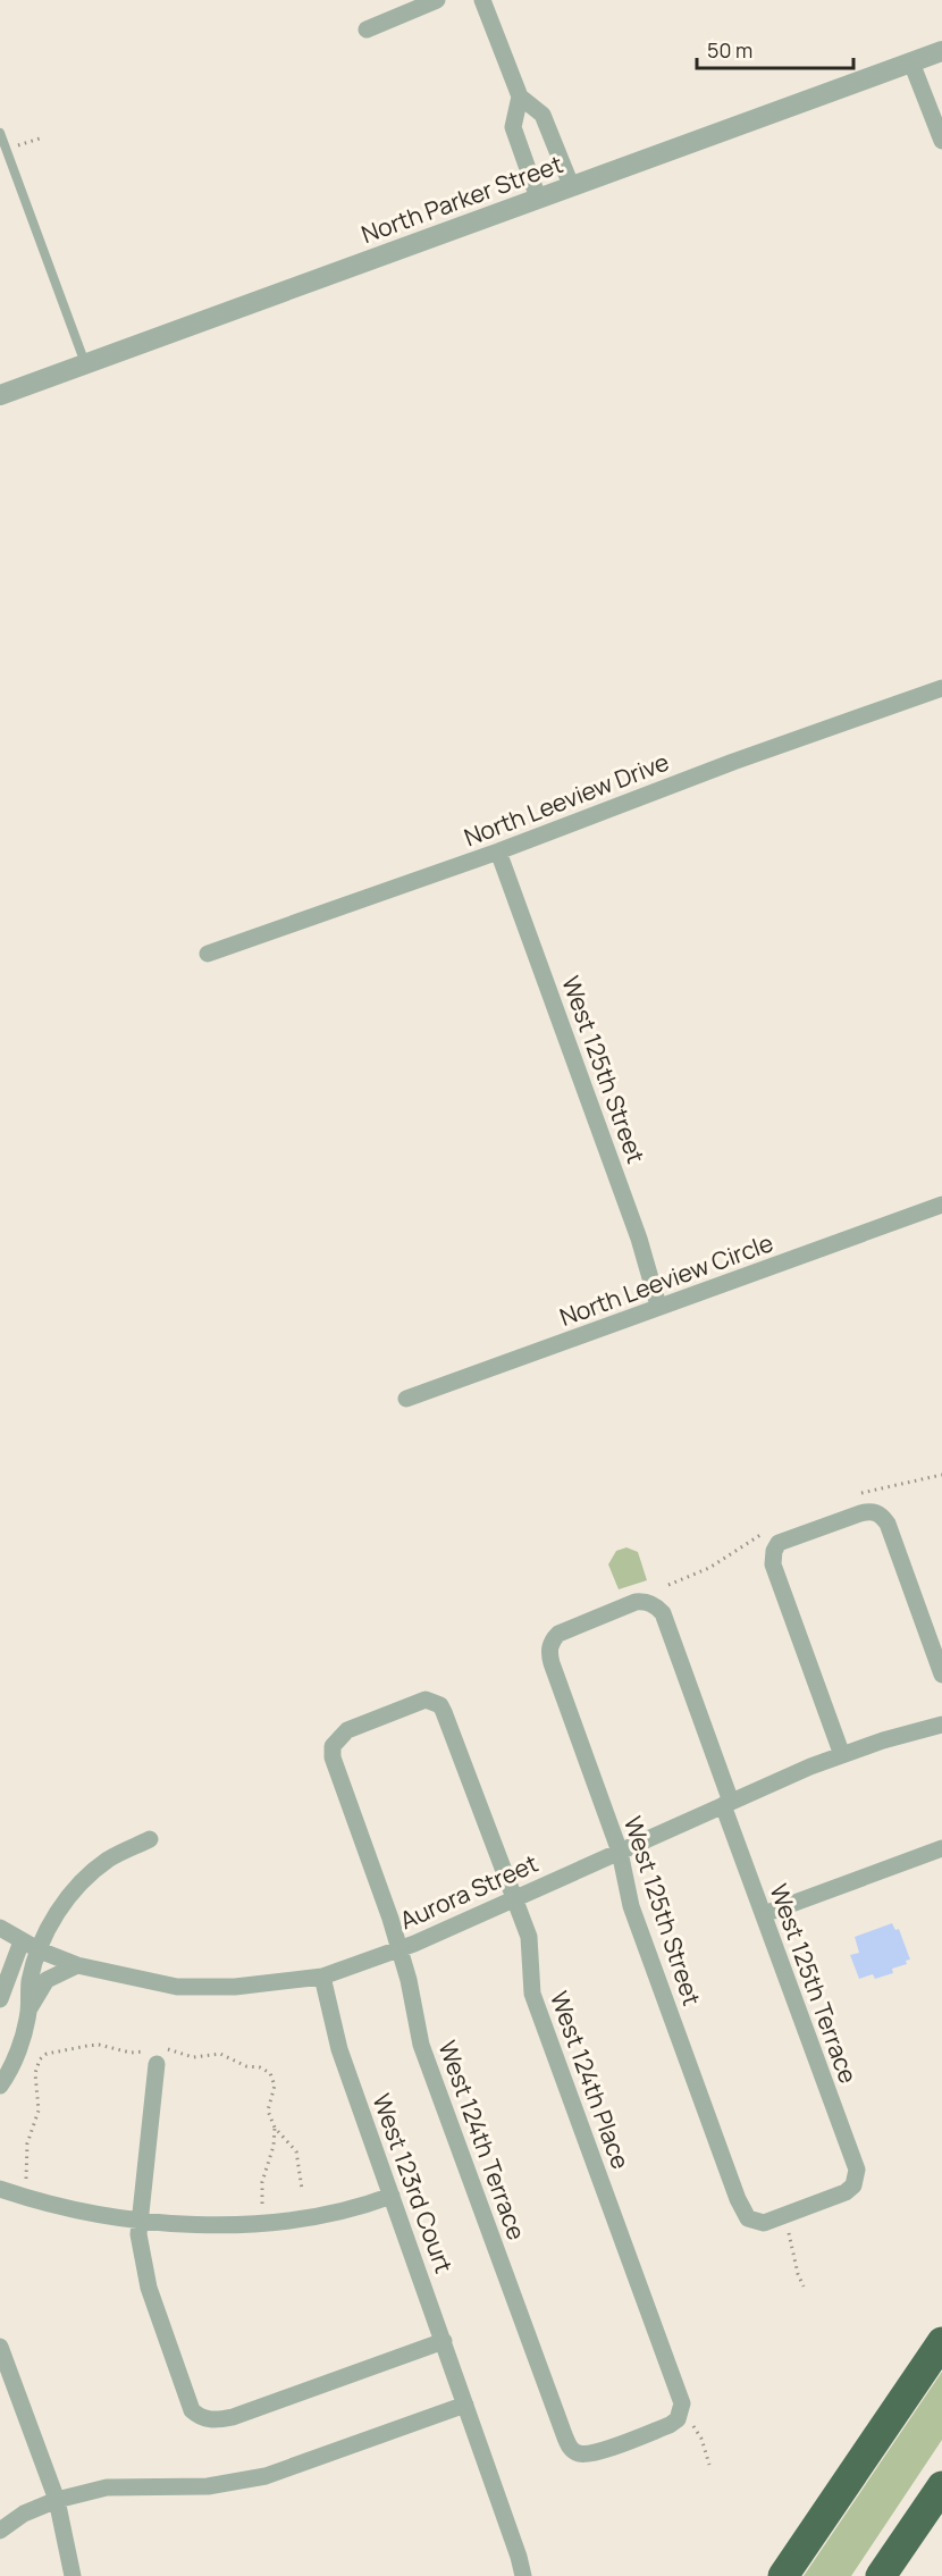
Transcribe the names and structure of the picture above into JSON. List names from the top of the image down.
{
  "streets": {
    "street": [
      "North Parker Street",
      "North Leeview Drive",
      "West 125th Street",
      "North Leeview Circle",
      "Aurora Street",
      "West 125th Terrace",
      "West 124th Place",
      "West 124th Terrace",
      "West 123rd Court"
    ]
  },
  "crossings": [
    ["North Leeview Drive", "West 125th Street"],
    ["West 125th Street", "North Leeview Circle"],
    ["West 125th Street", "Aurora Street"],
    ["West 125th Street", "West 125th Terrace"],
    ["Aurora Street", "West 125th Terrace"],
    ["Aurora Street", "West 124th Place"],
    ["Aurora Street", "West 124th Terrace"],
    ["Aurora Street", "West 123rd Court"],
    ["West 124th Place", "West 124th Terrace"]
  ],
  "scale_bar": "50 m"
}
